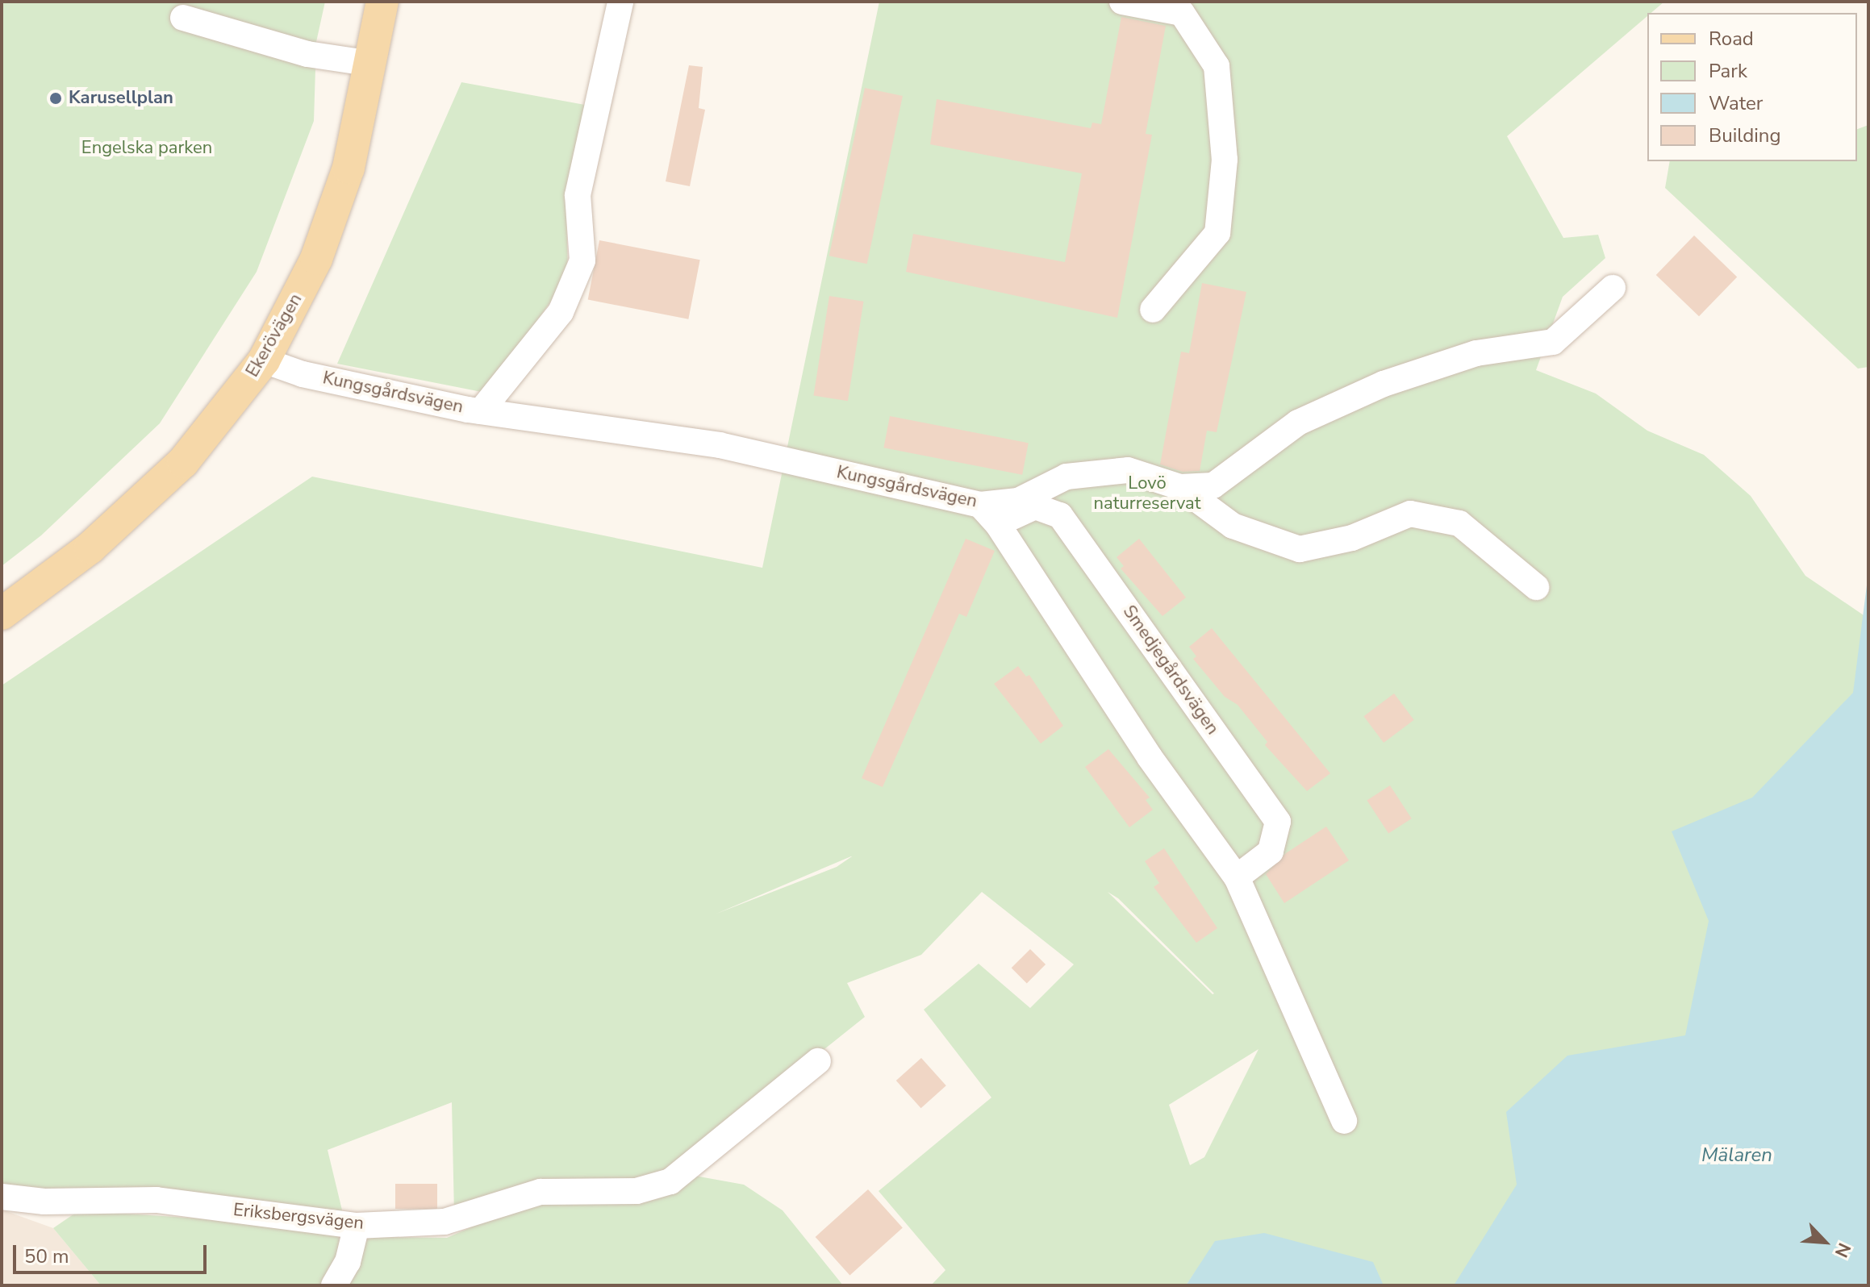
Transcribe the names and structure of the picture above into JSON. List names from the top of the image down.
{
  "streets": {
    "main road": ["Ekerövägen"],
    "street": ["Kungsgårdsvägen", "Smedjegårdsvägen", "Eriksbergsvägen"]
  },
  "crossings": [
    ["Ekerövägen", "Kungsgårdsvägen"],
    ["Kungsgårdsvägen", "Smedjegårdsvägen"]
  ],
  "water": ["Mälaren"],
  "parks": ["Engelska parken", "Lovö naturreservat"],
  "places": ["Karusellplan"],
  "legend": [
    "Road",
    "Park",
    "Water",
    "Building"
  ],
  "scale_bar": "50 m",
  "north": "bottom right"
}
